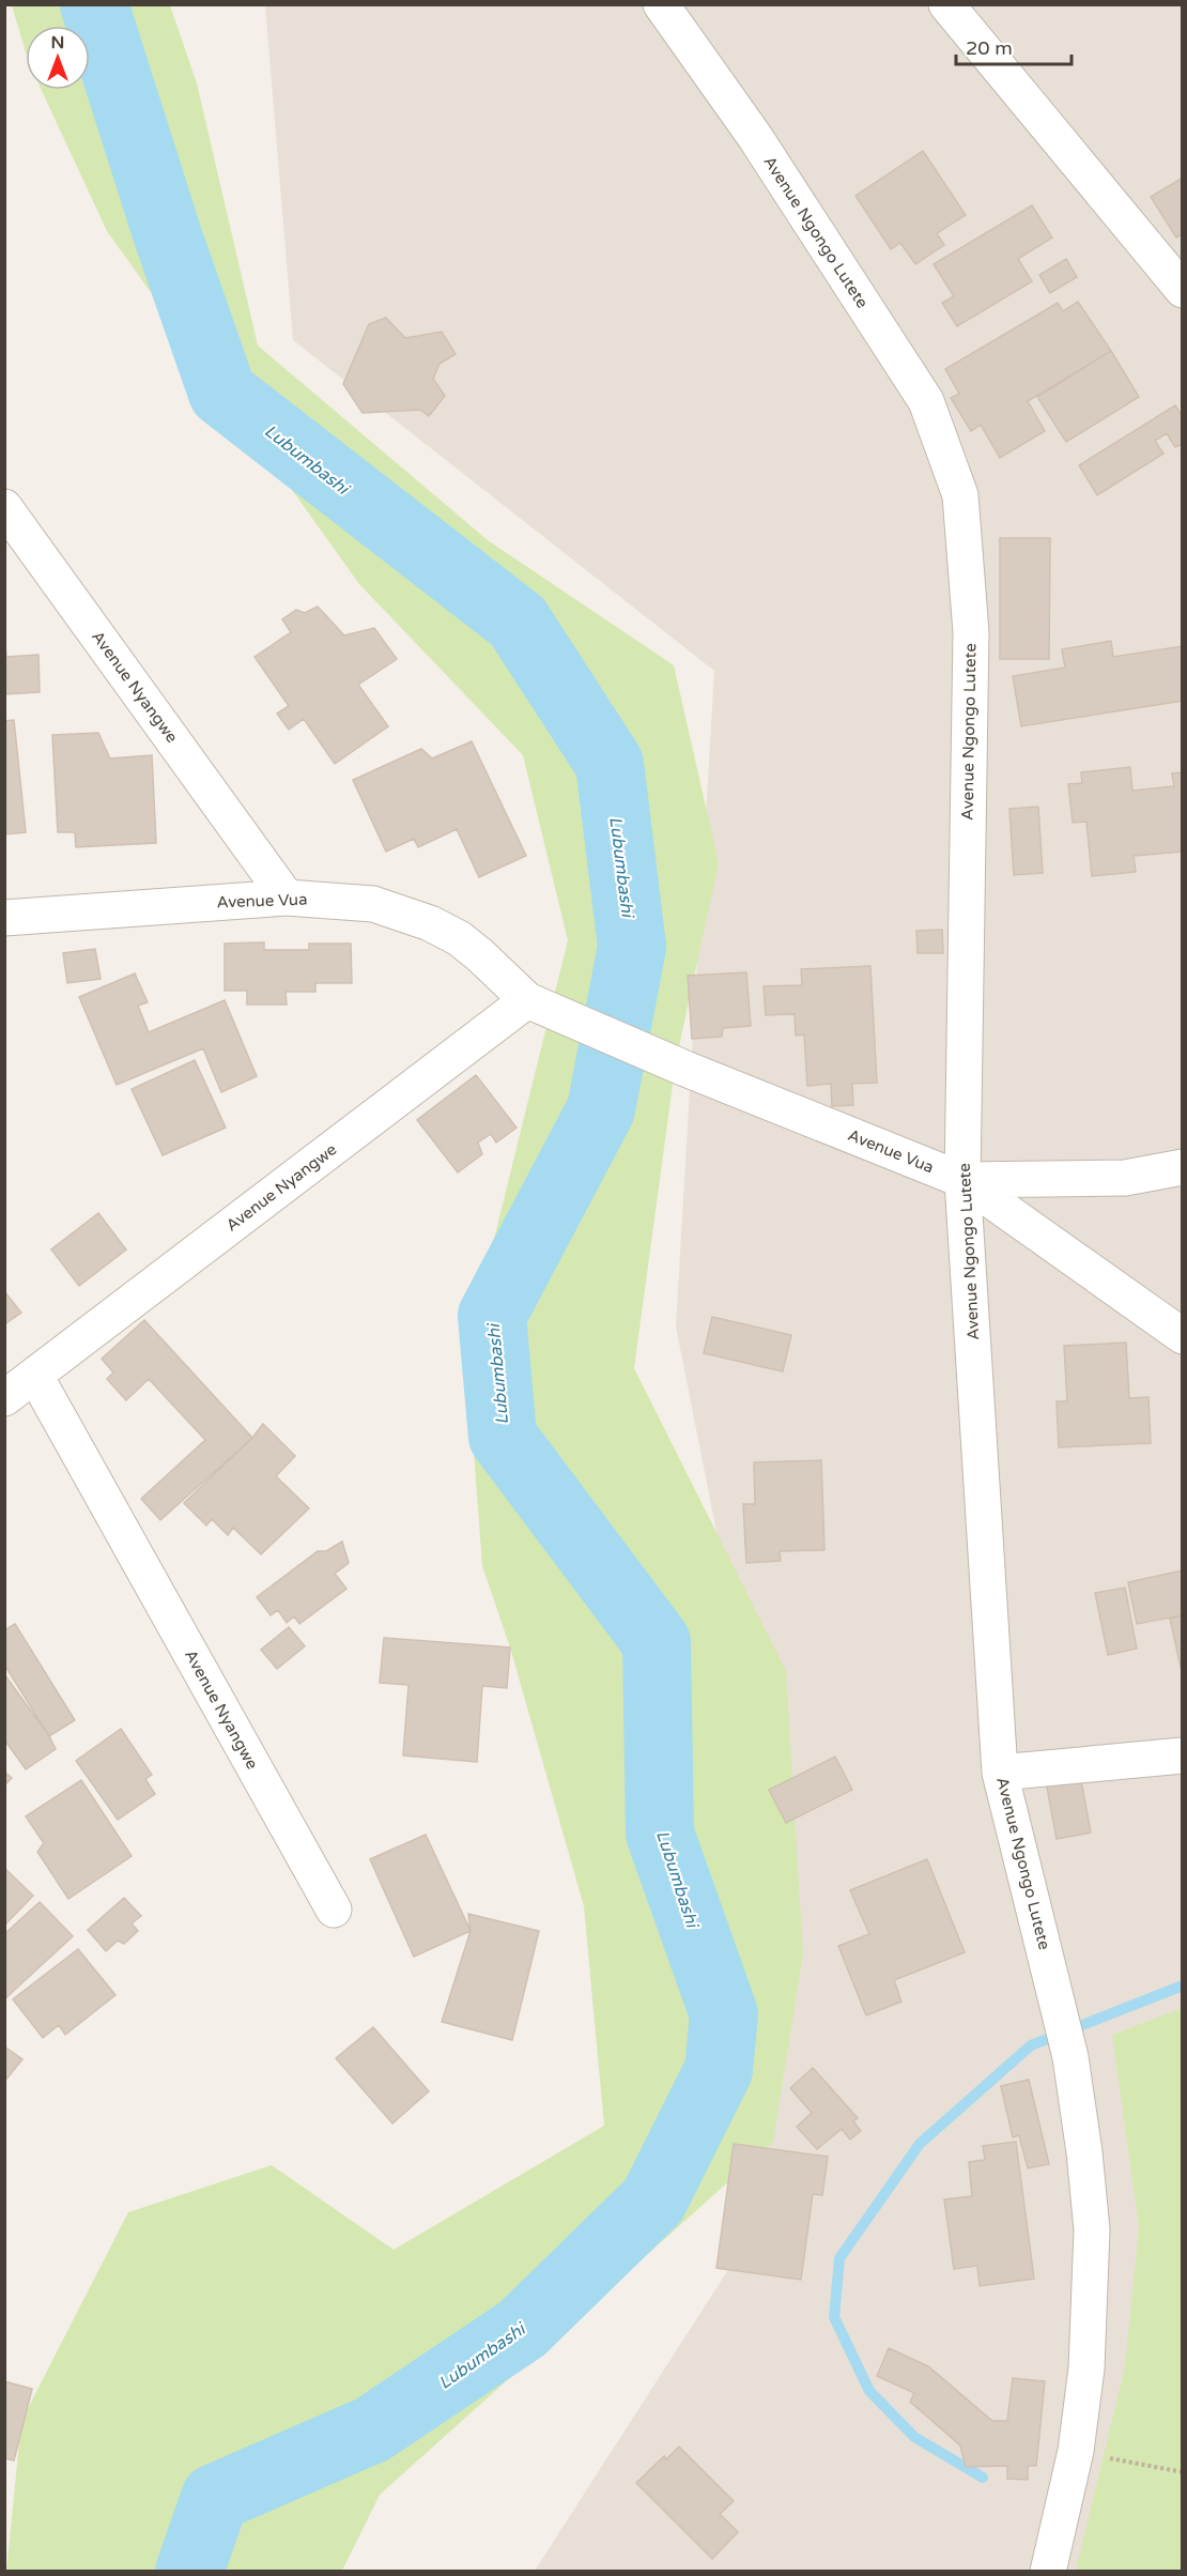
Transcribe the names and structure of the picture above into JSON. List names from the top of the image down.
{
  "streets": {
    "street": ["Avenue Ngongo Lutete", "Avenue Nyangwe", "Avenue Vua"]
  },
  "crossings": [
    ["Avenue Ngongo Lutete", "Avenue Vua"],
    ["Avenue Nyangwe", "Avenue Vua"]
  ],
  "water": ["Lubumbashi"],
  "scale_bar": "20 m",
  "north": "top"
}
